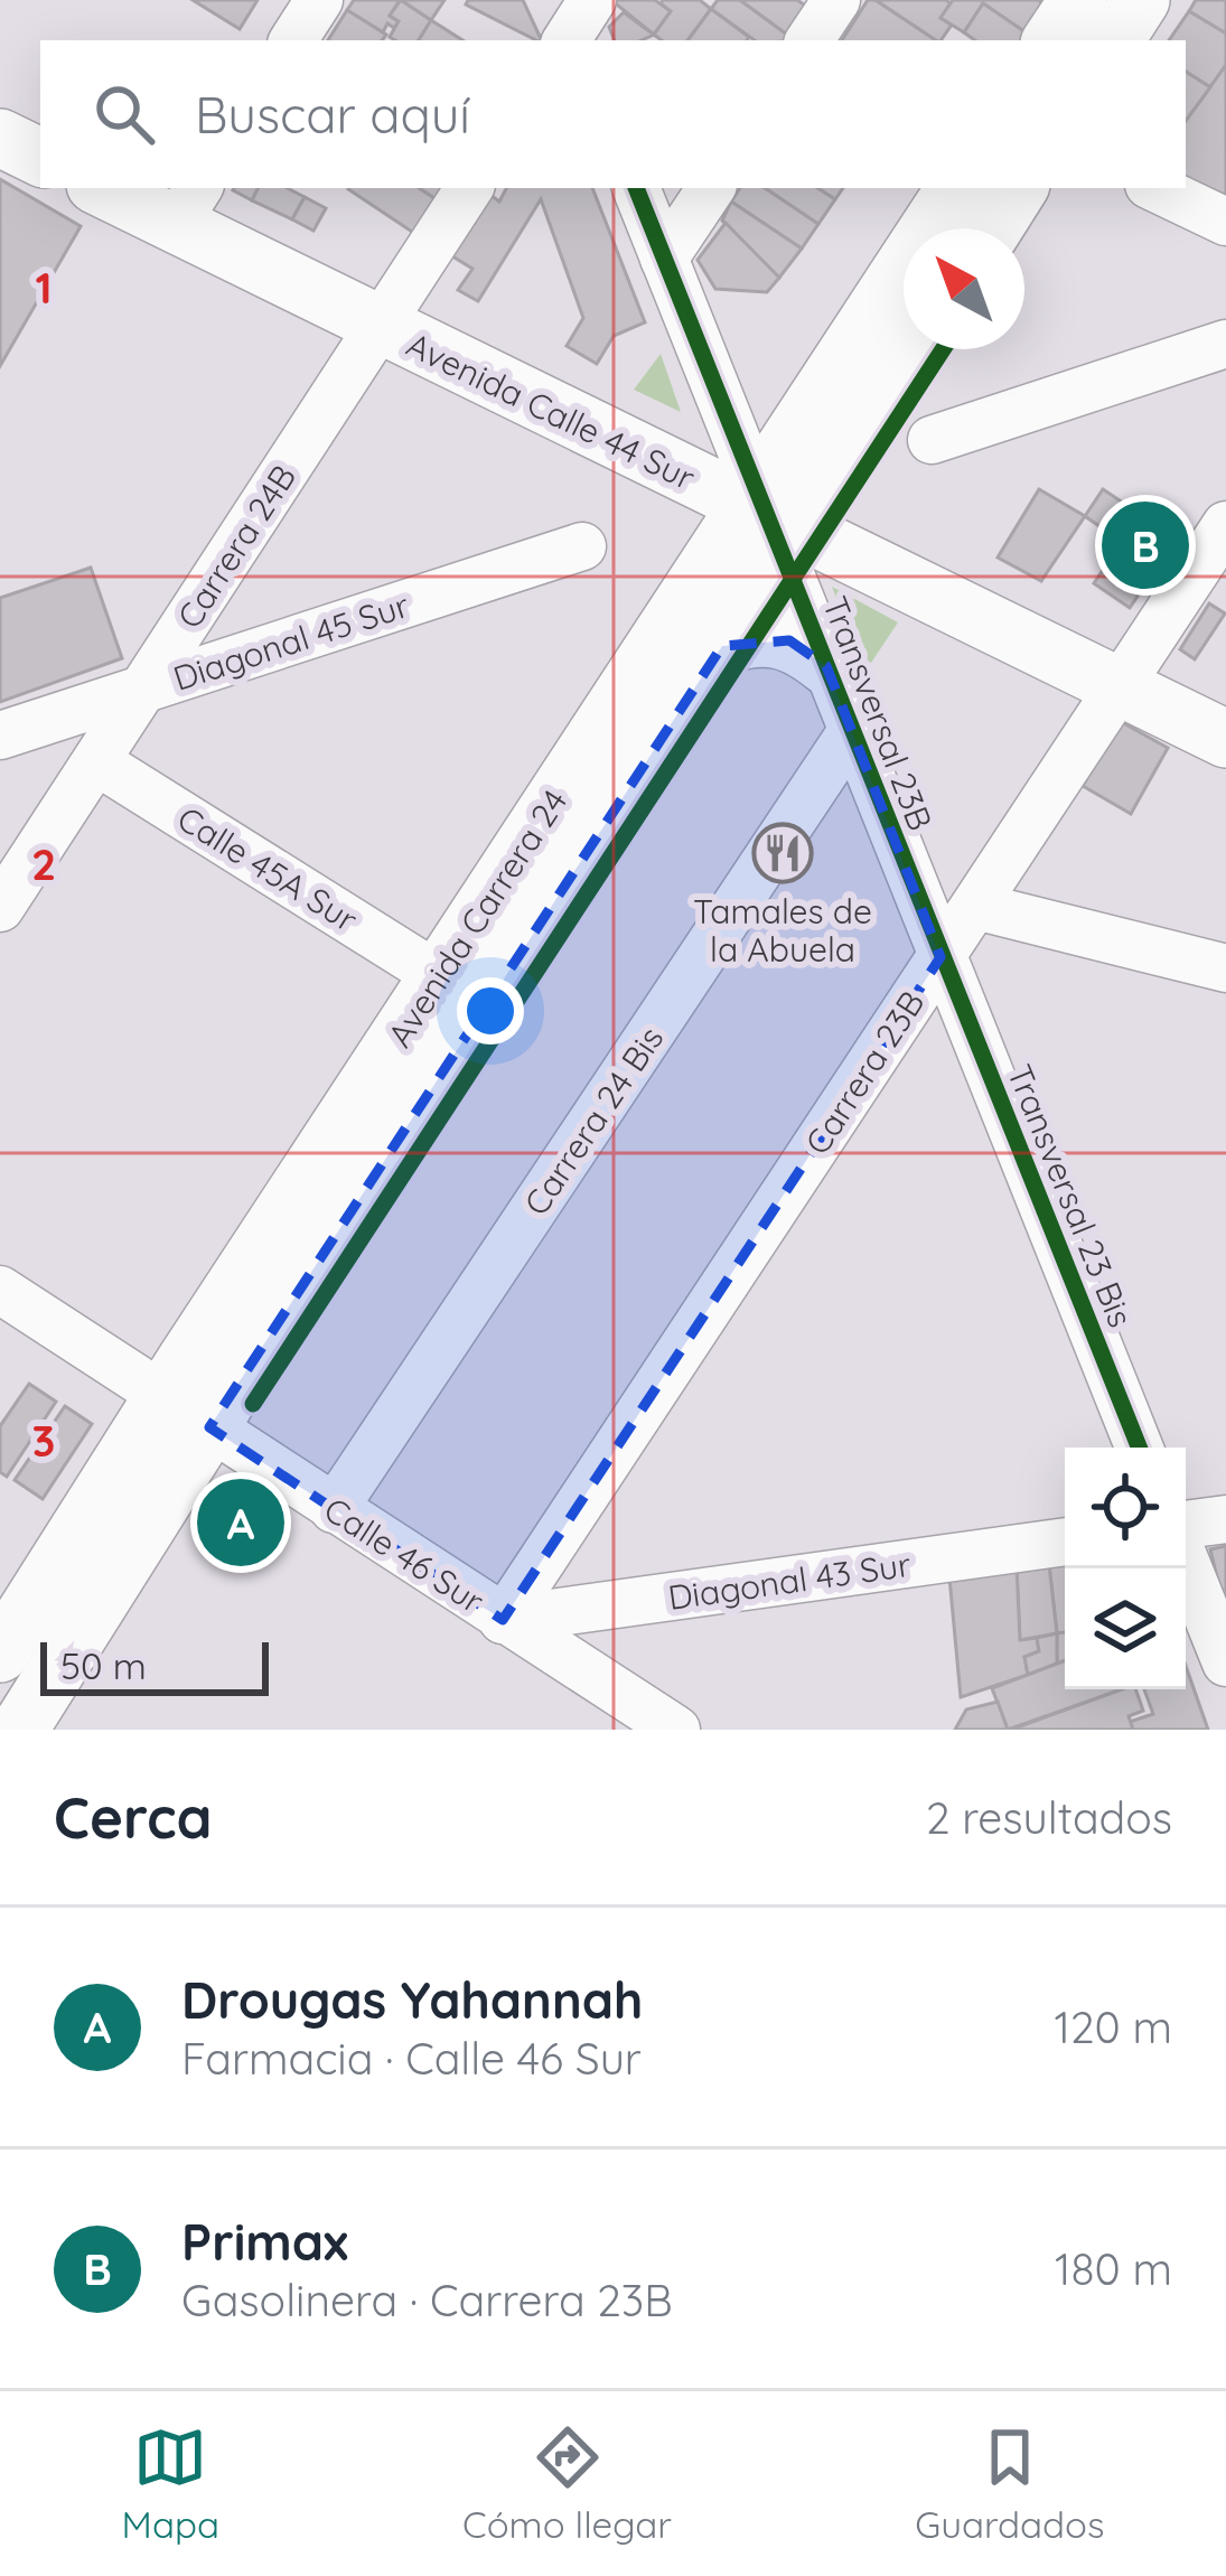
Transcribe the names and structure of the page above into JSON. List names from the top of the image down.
{
  "streets": {
    "main road": ["Avenida Calle 44 Sur", "Avenida Carrera 24"],
    "street": [
      "Carrera 24B",
      "Diagonal 45 Sur",
      "Transversal 23B",
      "Calle 45A Sur",
      "Carrera 23B",
      "Carrera 24 Bis",
      "Transversal 23 Bis",
      "Calle 46 Sur",
      "Diagonal 43 Sur"
    ]
  },
  "crossings": [
    ["Avenida Calle 44 Sur", "Carrera 24B"],
    ["Avenida Calle 44 Sur", "Transversal 23B"],
    ["Avenida Calle 44 Sur", "Avenida Carrera 24"],
    ["Avenida Calle 44 Sur", "Carrera 23B"],
    ["Carrera 24B", "Diagonal 45 Sur"],
    ["Carrera 24B", "Calle 45A Sur"],
    ["Transversal 23B", "Avenida Carrera 24"],
    ["Transversal 23B", "Carrera 23B"],
    ["Transversal 23B", "Carrera 24 Bis"],
    ["Transversal 23B", "Transversal 23 Bis"],
    ["Calle 45A Sur", "Avenida Carrera 24"],
    ["Avenida Carrera 24", "Calle 46 Sur"],
    ["Carrera 23B", "Transversal 23 Bis"],
    ["Carrera 23B", "Calle 46 Sur"],
    ["Carrera 23B", "Diagonal 43 Sur"],
    ["Carrera 24 Bis", "Calle 46 Sur"],
    ["Calle 46 Sur", "Diagonal 43 Sur"]
  ],
  "places": {
    "restaurant": ["Tamales de la Abuela"]
  },
  "scale_bar": "50 m",
  "north": "top left",
  "page": {
    "search": "Buscar aquí",
    "pins": ["B", "A"],
    "scale": "50 m",
    "heading": ["Cerca", "2 resultados"],
    "list": [
      {
        "mark": "A",
        "name": "Drougas Yahannah",
        "note": "Farmacia · Calle 46 Sur",
        "value": "120 m"
      },
      {
        "mark": "B",
        "name": "Primax",
        "note": "Gasolinera · Carrera 23B",
        "value": "180 m"
      }
    ],
    "nav": ["Mapa", "Cómo llegar", "Guardados"]
  },
  "grid": {
    "rows": ["1", "2", "3"]
  }
}
